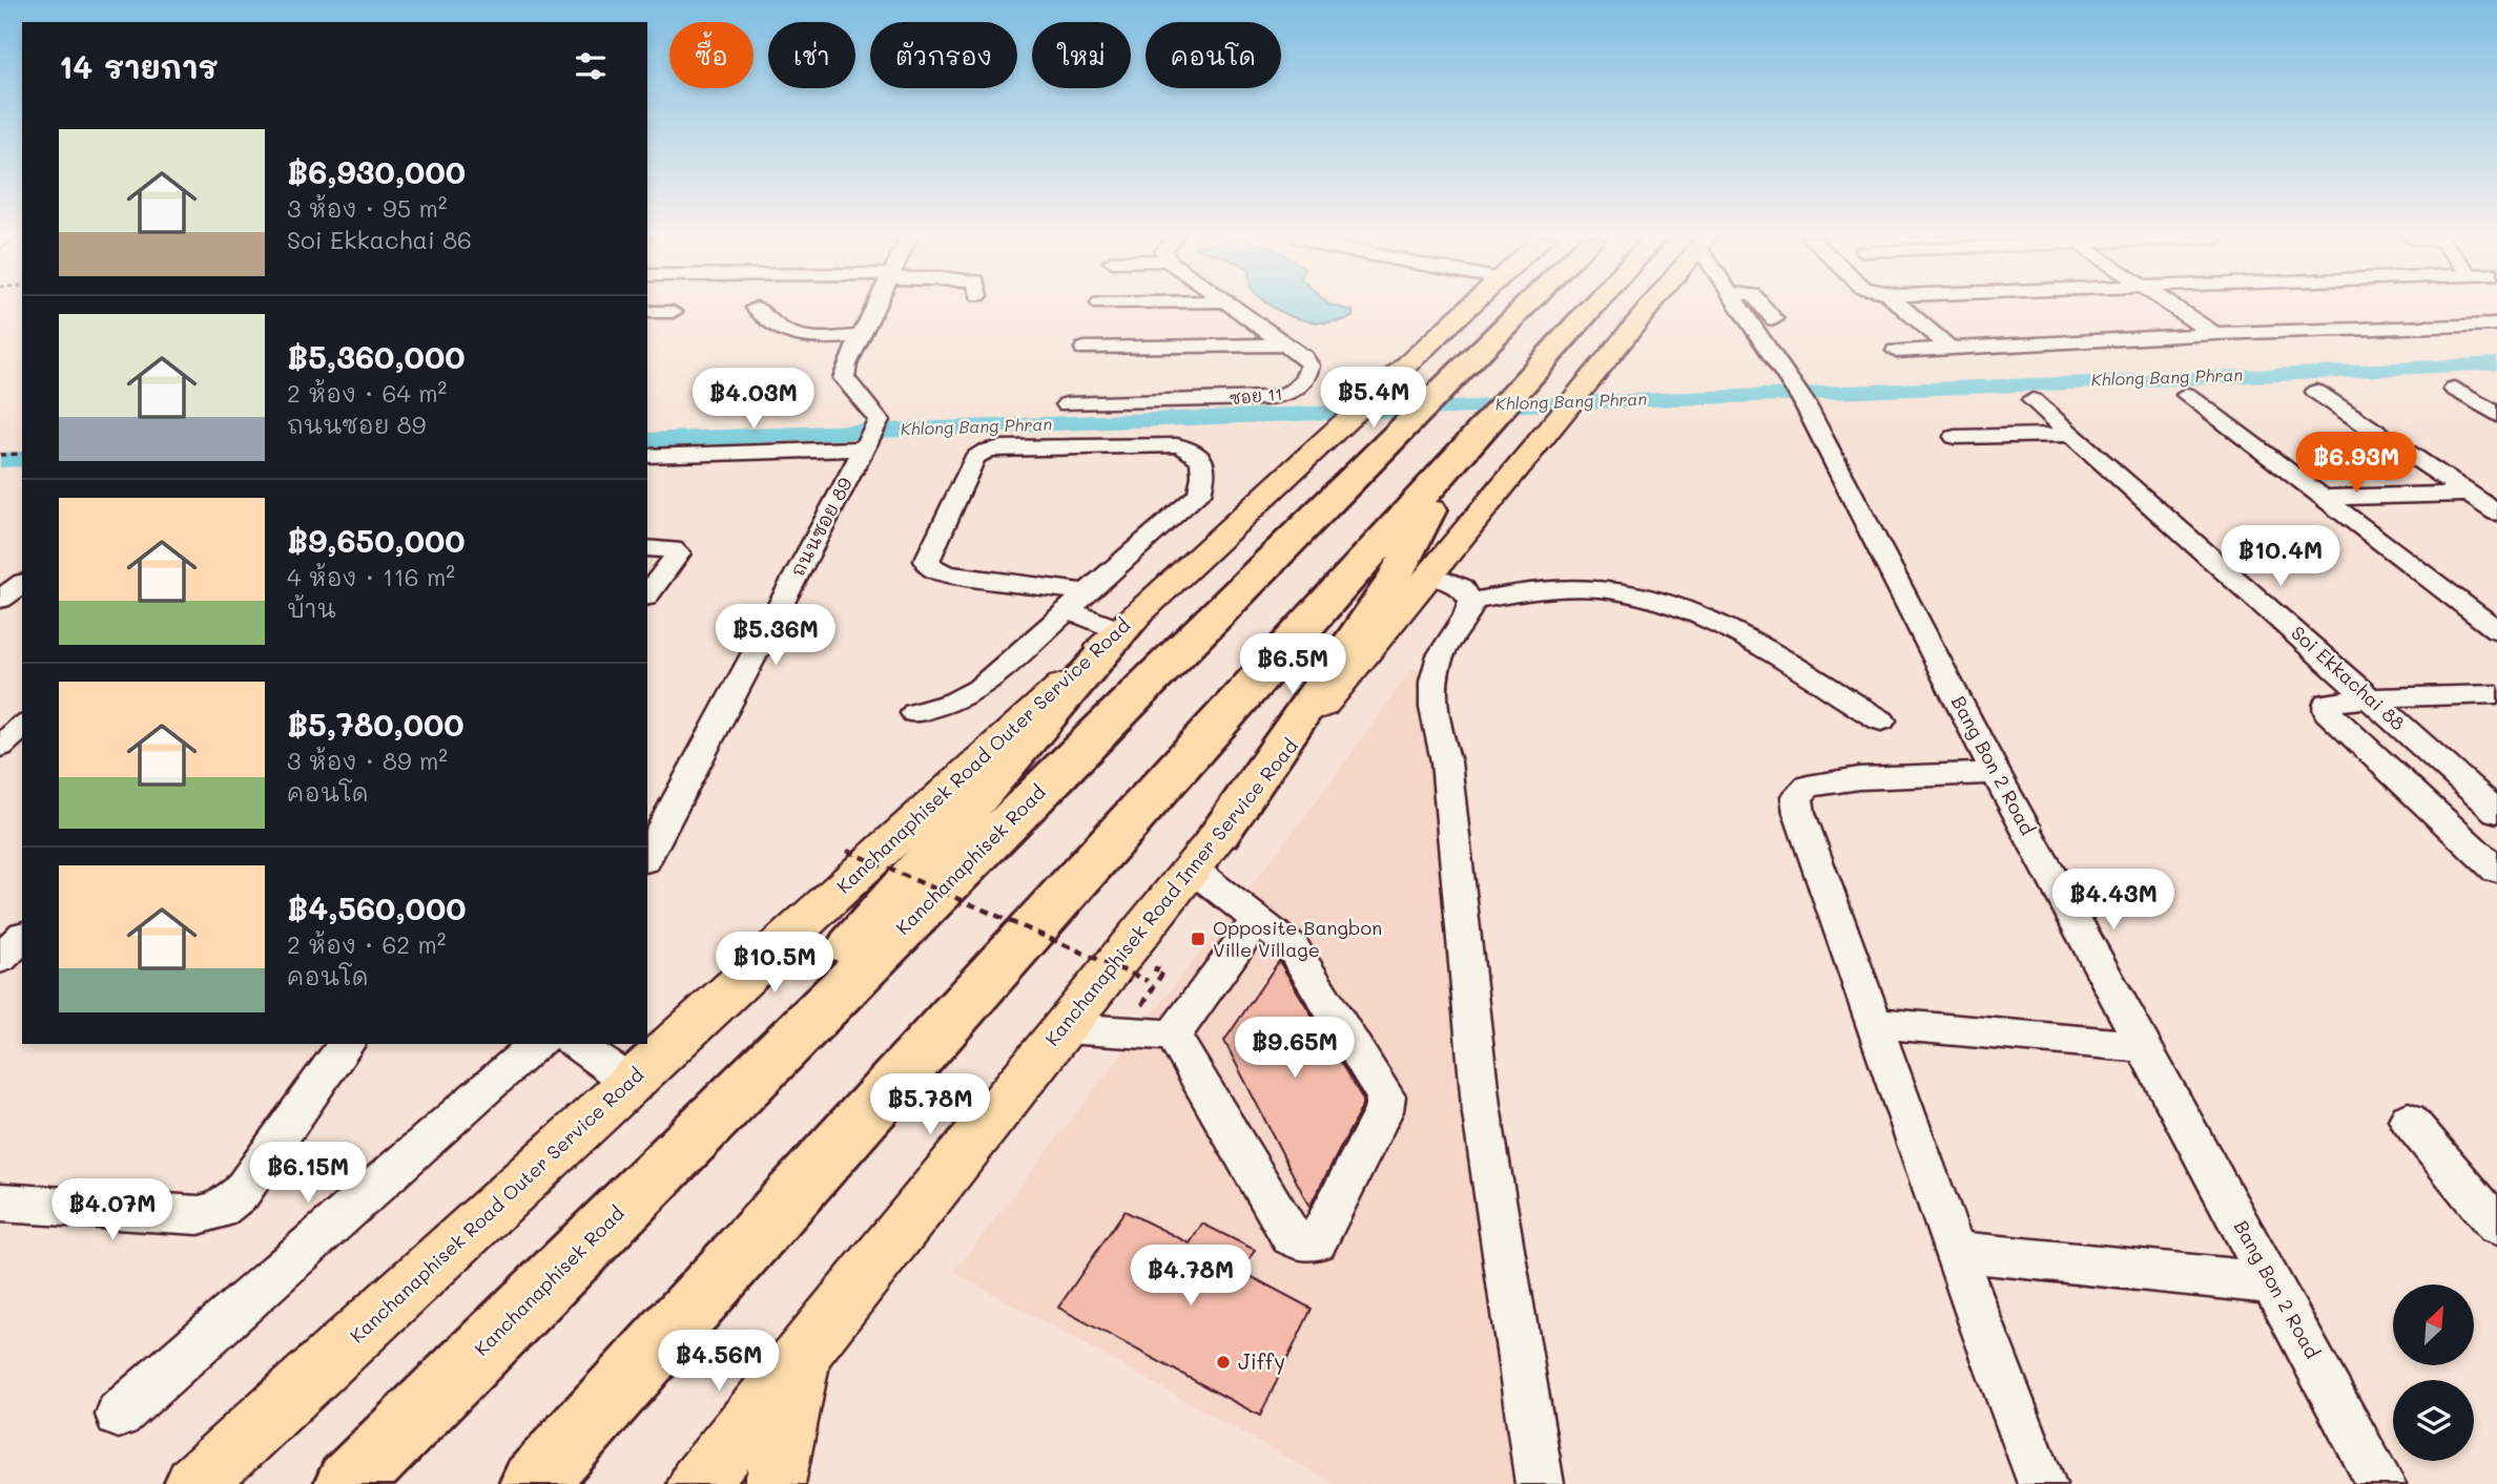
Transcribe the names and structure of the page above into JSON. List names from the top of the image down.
{
  "streets": {
    "highway": ["Kanchanaphisek Road"],
    "main road": ["Kanchanaphisek Road Outer Service Road", "Kanchanaphisek Road Inner Service Road"],
    "street": [
      "ซอย 11",
      "ถนนซอย 89",
      "Soi Ekkachai 88",
      "Bang Bon 2 Road"
    ]
  },
  "water": ["Khlong Bang Phran"],
  "places": {
    "transit": ["Opposite Bangbon Ville Village"],
    "other": ["Jiffy"]
  },
  "north": "top right",
  "page": {
    "chip": [
      "ซื้อ",
      "เช่า",
      "ตัวกรอง",
      "ใหม่",
      "คอนโด"
    ],
    "heading": "14 รายการ",
    "list": [
      {
        "name": "฿6,930,000",
        "note": "3 ห้อง · 95 m² · Soi Ekkachai 86"
      },
      {
        "name": "฿5,360,000",
        "note": "2 ห้อง · 64 m² · ถนนซอย 89"
      },
      {
        "name": "฿9,650,000",
        "note": "4 ห้อง · 116 m² · บ้าน"
      },
      {
        "name": "฿5,780,000",
        "note": "3 ห้อง · 89 m² · คอนโด"
      },
      {
        "name": "฿4,560,000",
        "note": "2 ห้อง · 62 m² · คอนโด"
      }
    ],
    "price": [
      "฿5.4M",
      "฿4.03M",
      "฿6.93M",
      "฿10.4M",
      "฿5.36M",
      "฿6.5M",
      "฿4.43M",
      "฿10.5M",
      "฿9.65M",
      "฿5.78M",
      "฿6.15M",
      "฿4.07M",
      "฿4.78M",
      "฿4.56M"
    ]
  }
}
